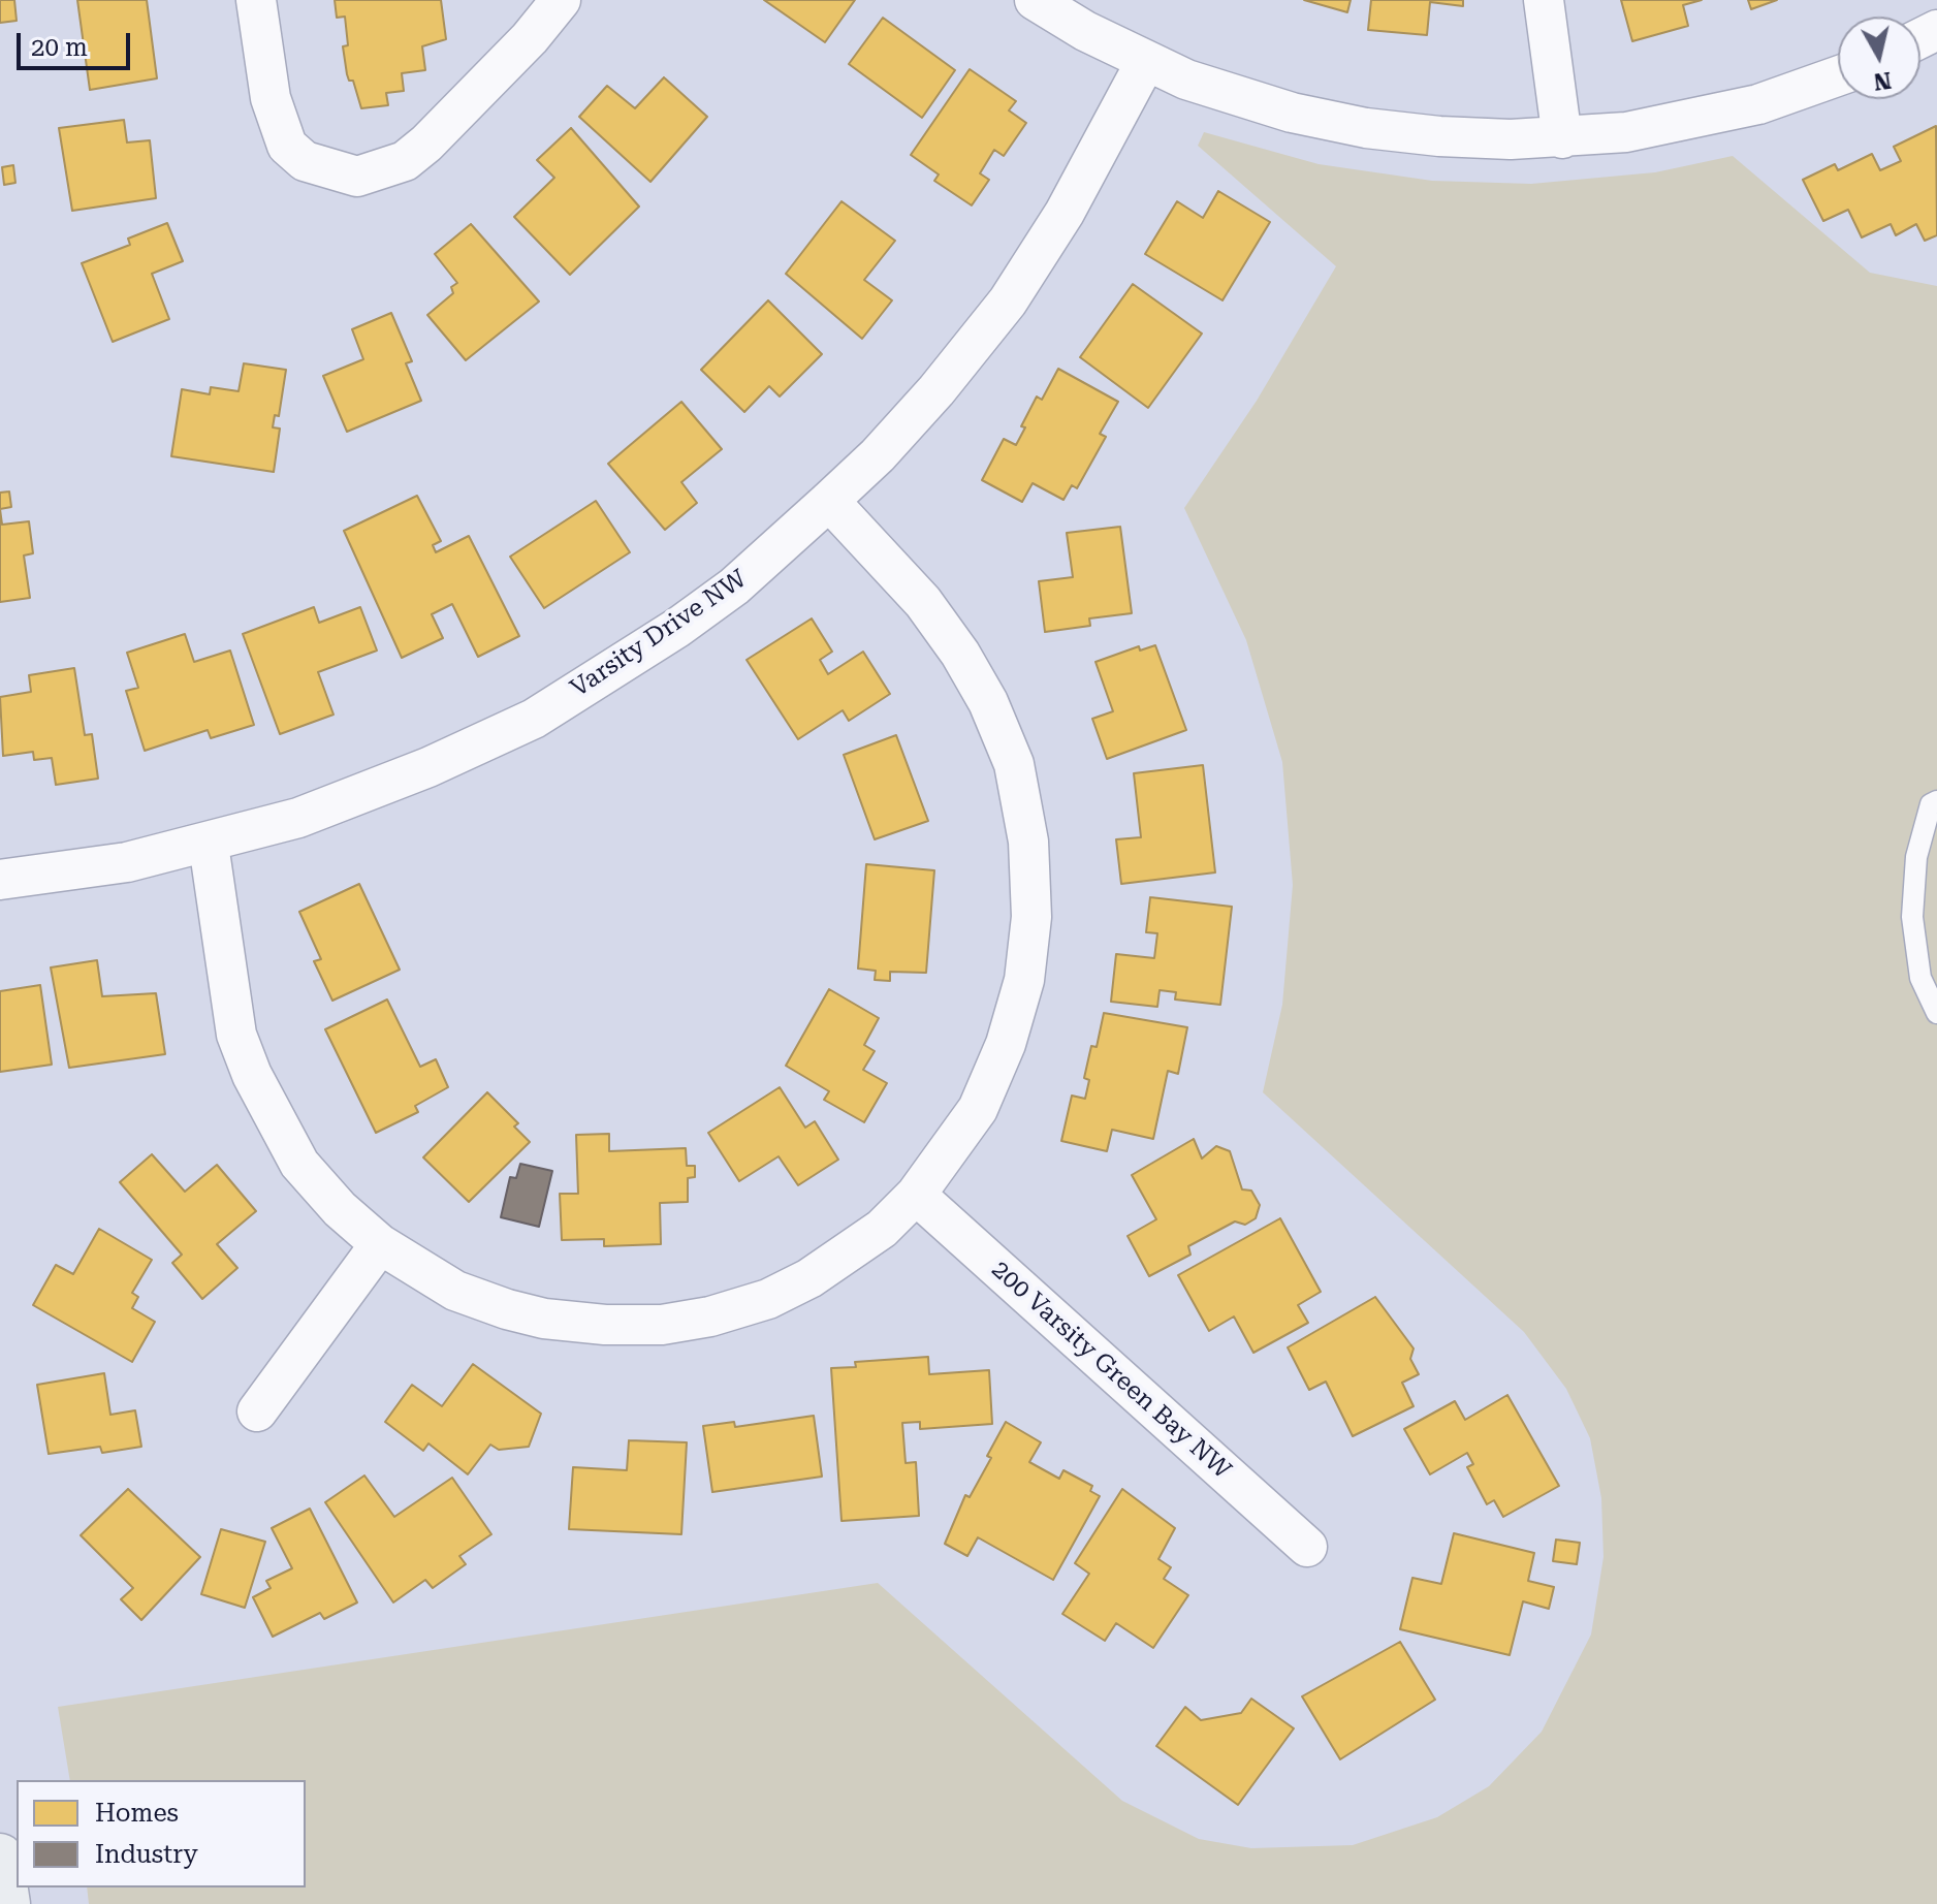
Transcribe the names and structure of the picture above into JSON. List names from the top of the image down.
{
  "streets": {
    "street": ["Varsity Drive NW", "200 Varsity Green Bay NW"]
  },
  "legend": ["Homes", "Industry"],
  "scale_bar": "20 m",
  "north": "bottom"
}
